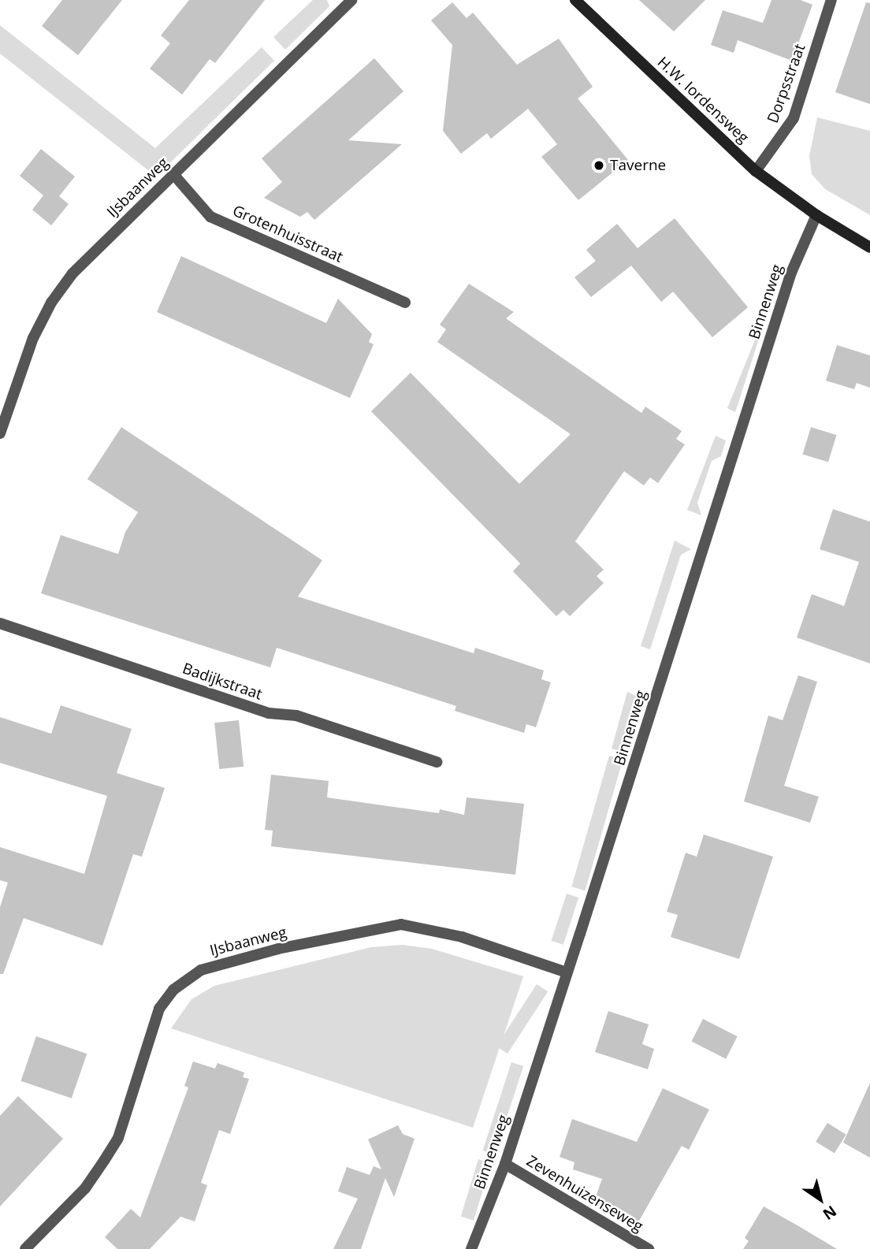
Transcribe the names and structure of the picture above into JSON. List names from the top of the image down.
{
  "streets": {
    "main road": ["H.W. Iordensweg"],
    "street": [
      "Dorpsstraat",
      "IJsbaanweg",
      "Grotenhuisstraat",
      "Binnenweg",
      "Badijkstraat",
      "Zevenhuizenseweg"
    ]
  },
  "crossings": [
    ["Dorpsstraat", "H.W. Iordensweg"],
    ["H.W. Iordensweg", "Binnenweg"],
    ["IJsbaanweg", "Grotenhuisstraat"],
    ["IJsbaanweg", "Binnenweg"],
    ["Binnenweg", "Zevenhuizenseweg"]
  ],
  "places": ["Taverne"],
  "north": "bottom right"
}
